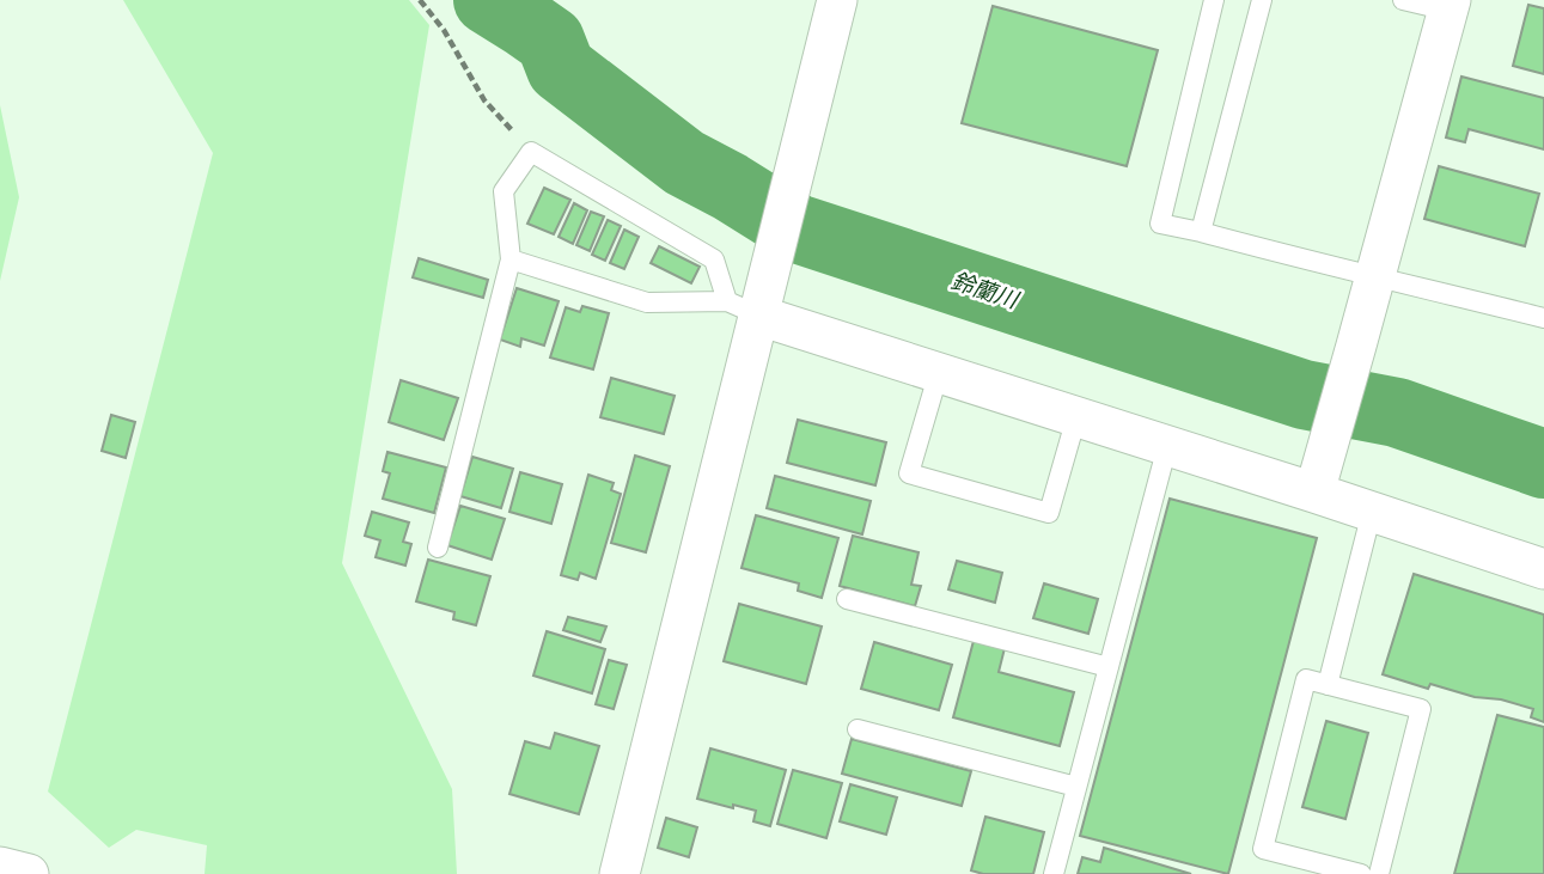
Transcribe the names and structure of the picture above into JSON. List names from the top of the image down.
{
  "water": ["鈴蘭川"]
}
